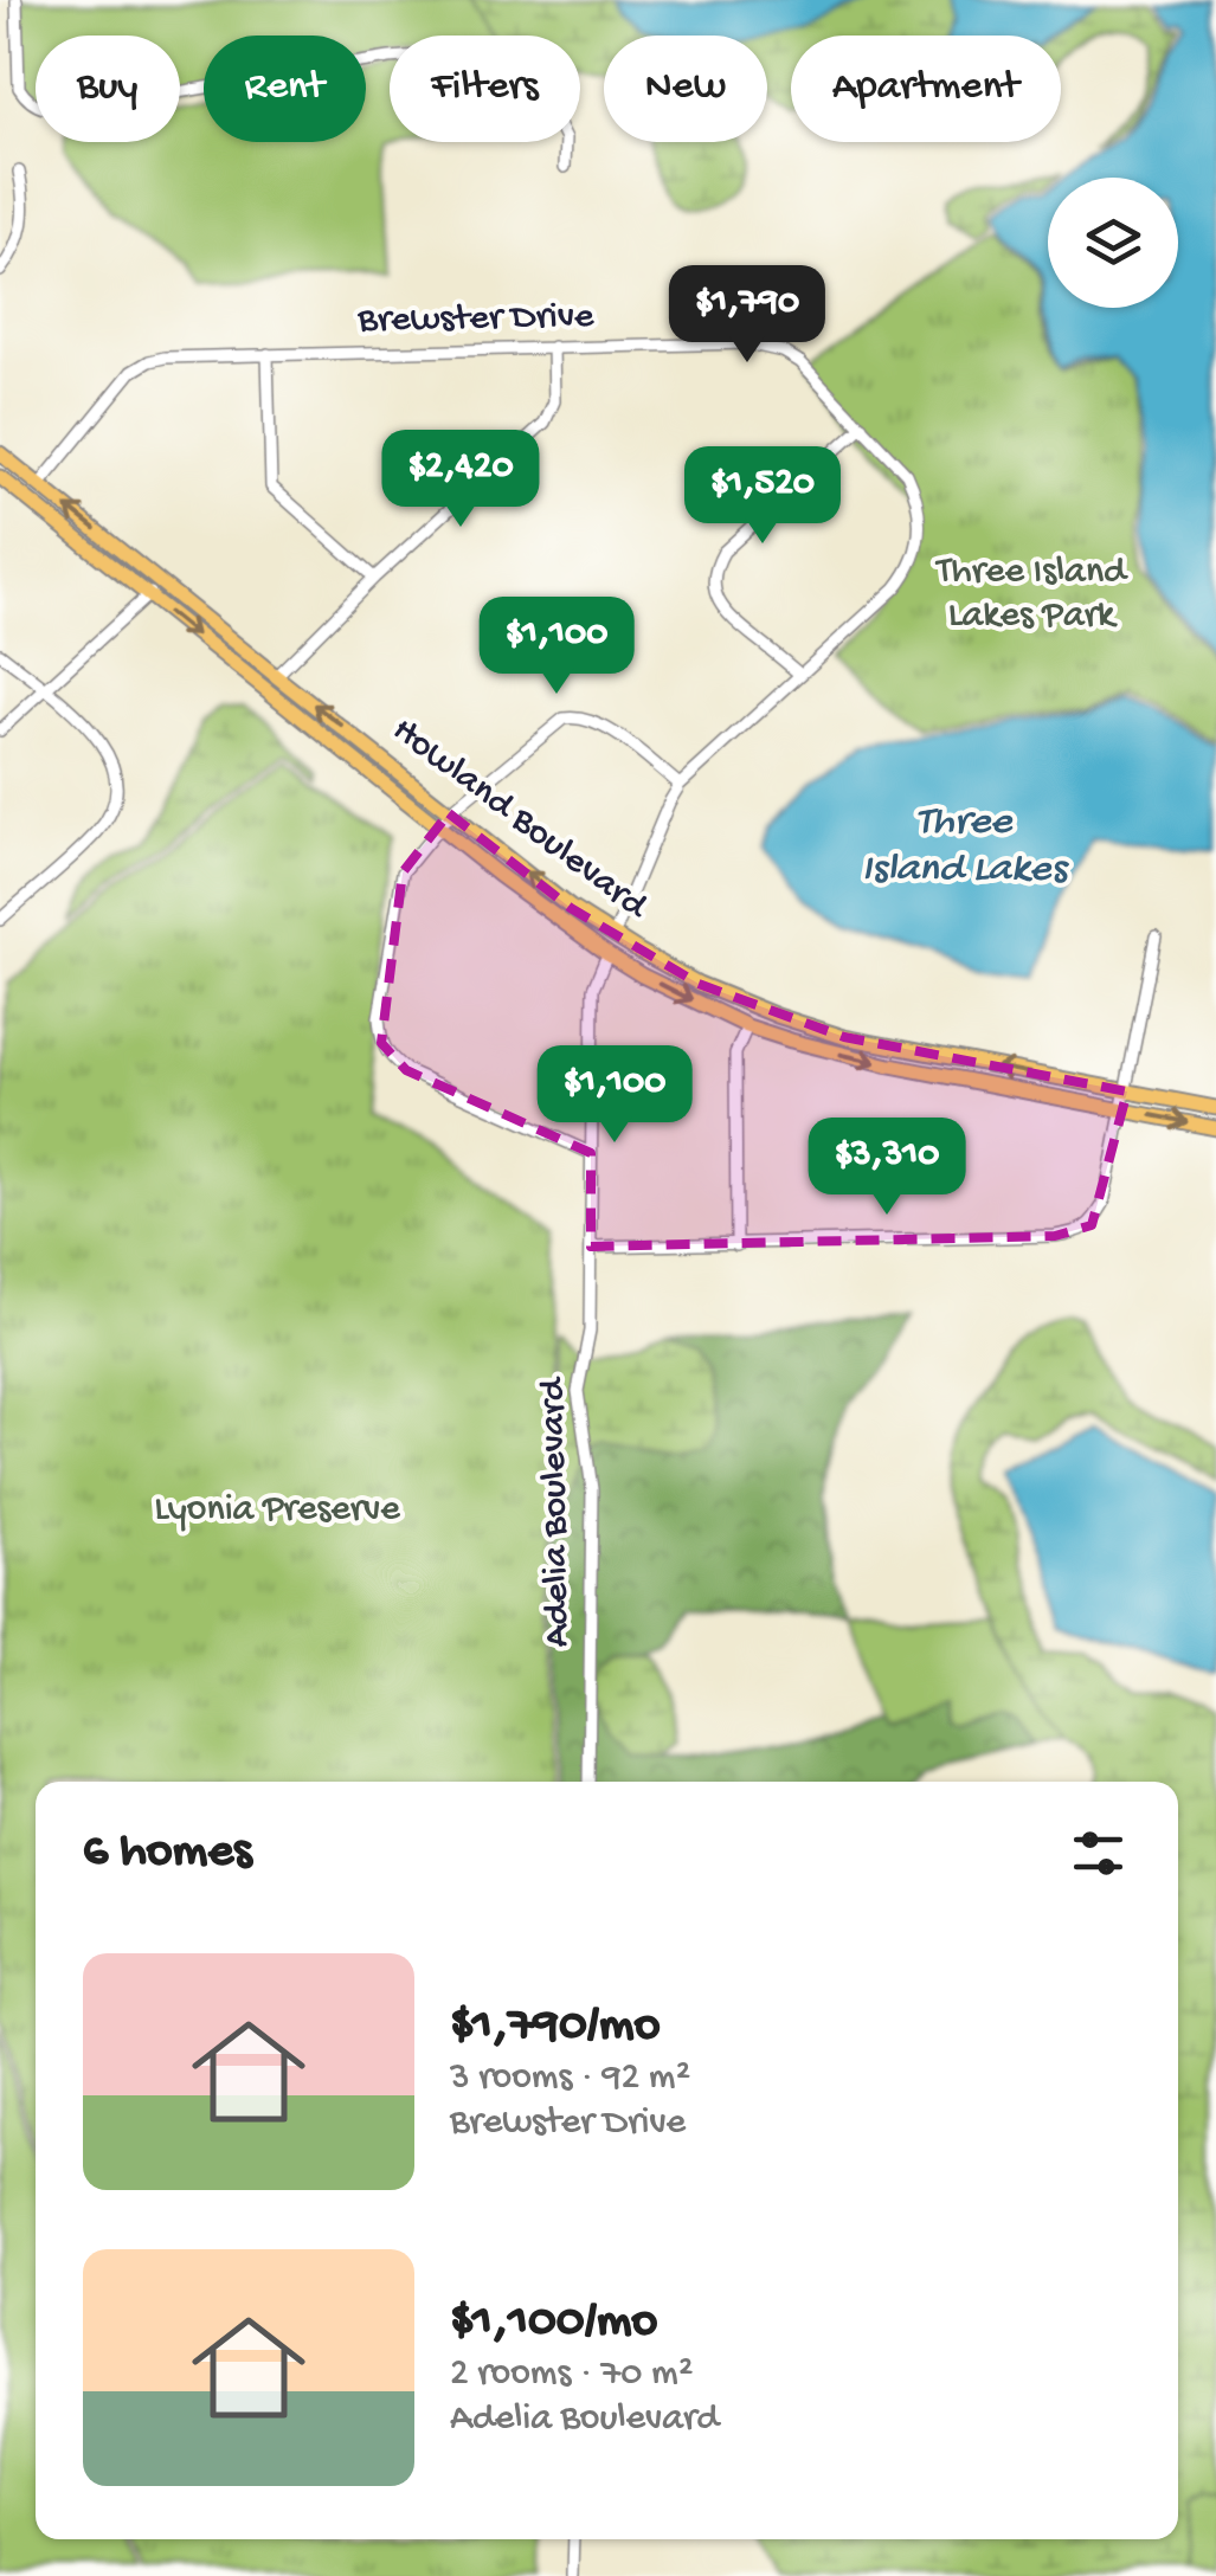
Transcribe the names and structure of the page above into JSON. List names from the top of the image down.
{
  "streets": {
    "main road": ["Howland Boulevard"],
    "street": ["Brewster Drive", "Adelia Boulevard"]
  },
  "crossings": [
    ["Brewster Drive", "Howland Boulevard"],
    ["Howland Boulevard", "Adelia Boulevard"]
  ],
  "water": ["Three Island Lakes"],
  "parks": ["Three Island Lakes Park", "Lyonia Preserve"],
  "page": {
    "chip": [
      "Buy",
      "Rent",
      "Filters",
      "New",
      "Apartment"
    ],
    "price": [
      "$1,790",
      "$2,420",
      "$1,520",
      "$1,100",
      "$1,100",
      "$3,310"
    ],
    "heading": "6 homes",
    "list": [
      {
        "name": "$1,790/mo",
        "note": "3 rooms · 92 m² · Brewster Drive"
      },
      {
        "name": "$1,100/mo",
        "note": "2 rooms · 70 m² · Adelia Boulevard"
      }
    ]
  }
}
